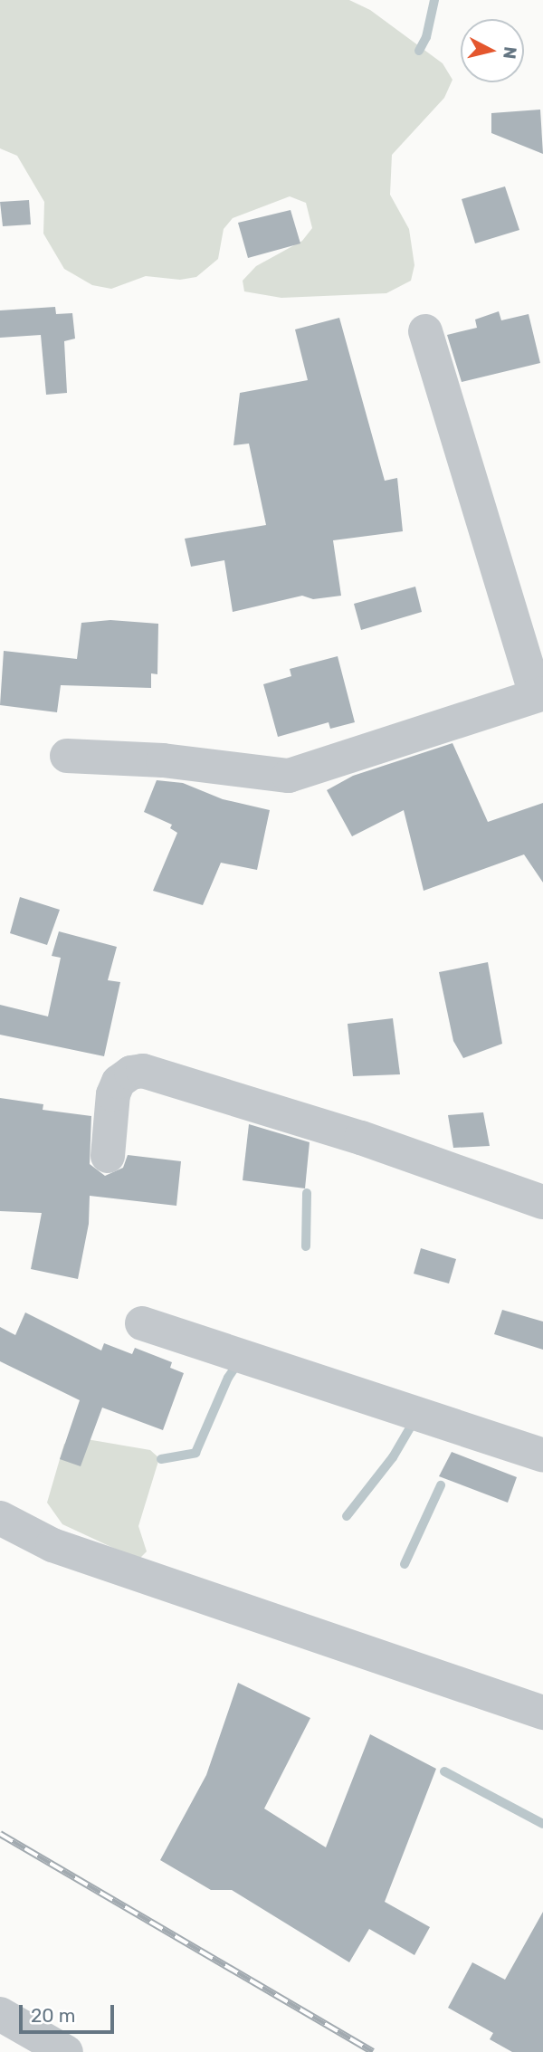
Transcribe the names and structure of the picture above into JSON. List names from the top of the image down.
{
  "scale_bar": "20 m",
  "north": "right"
}
